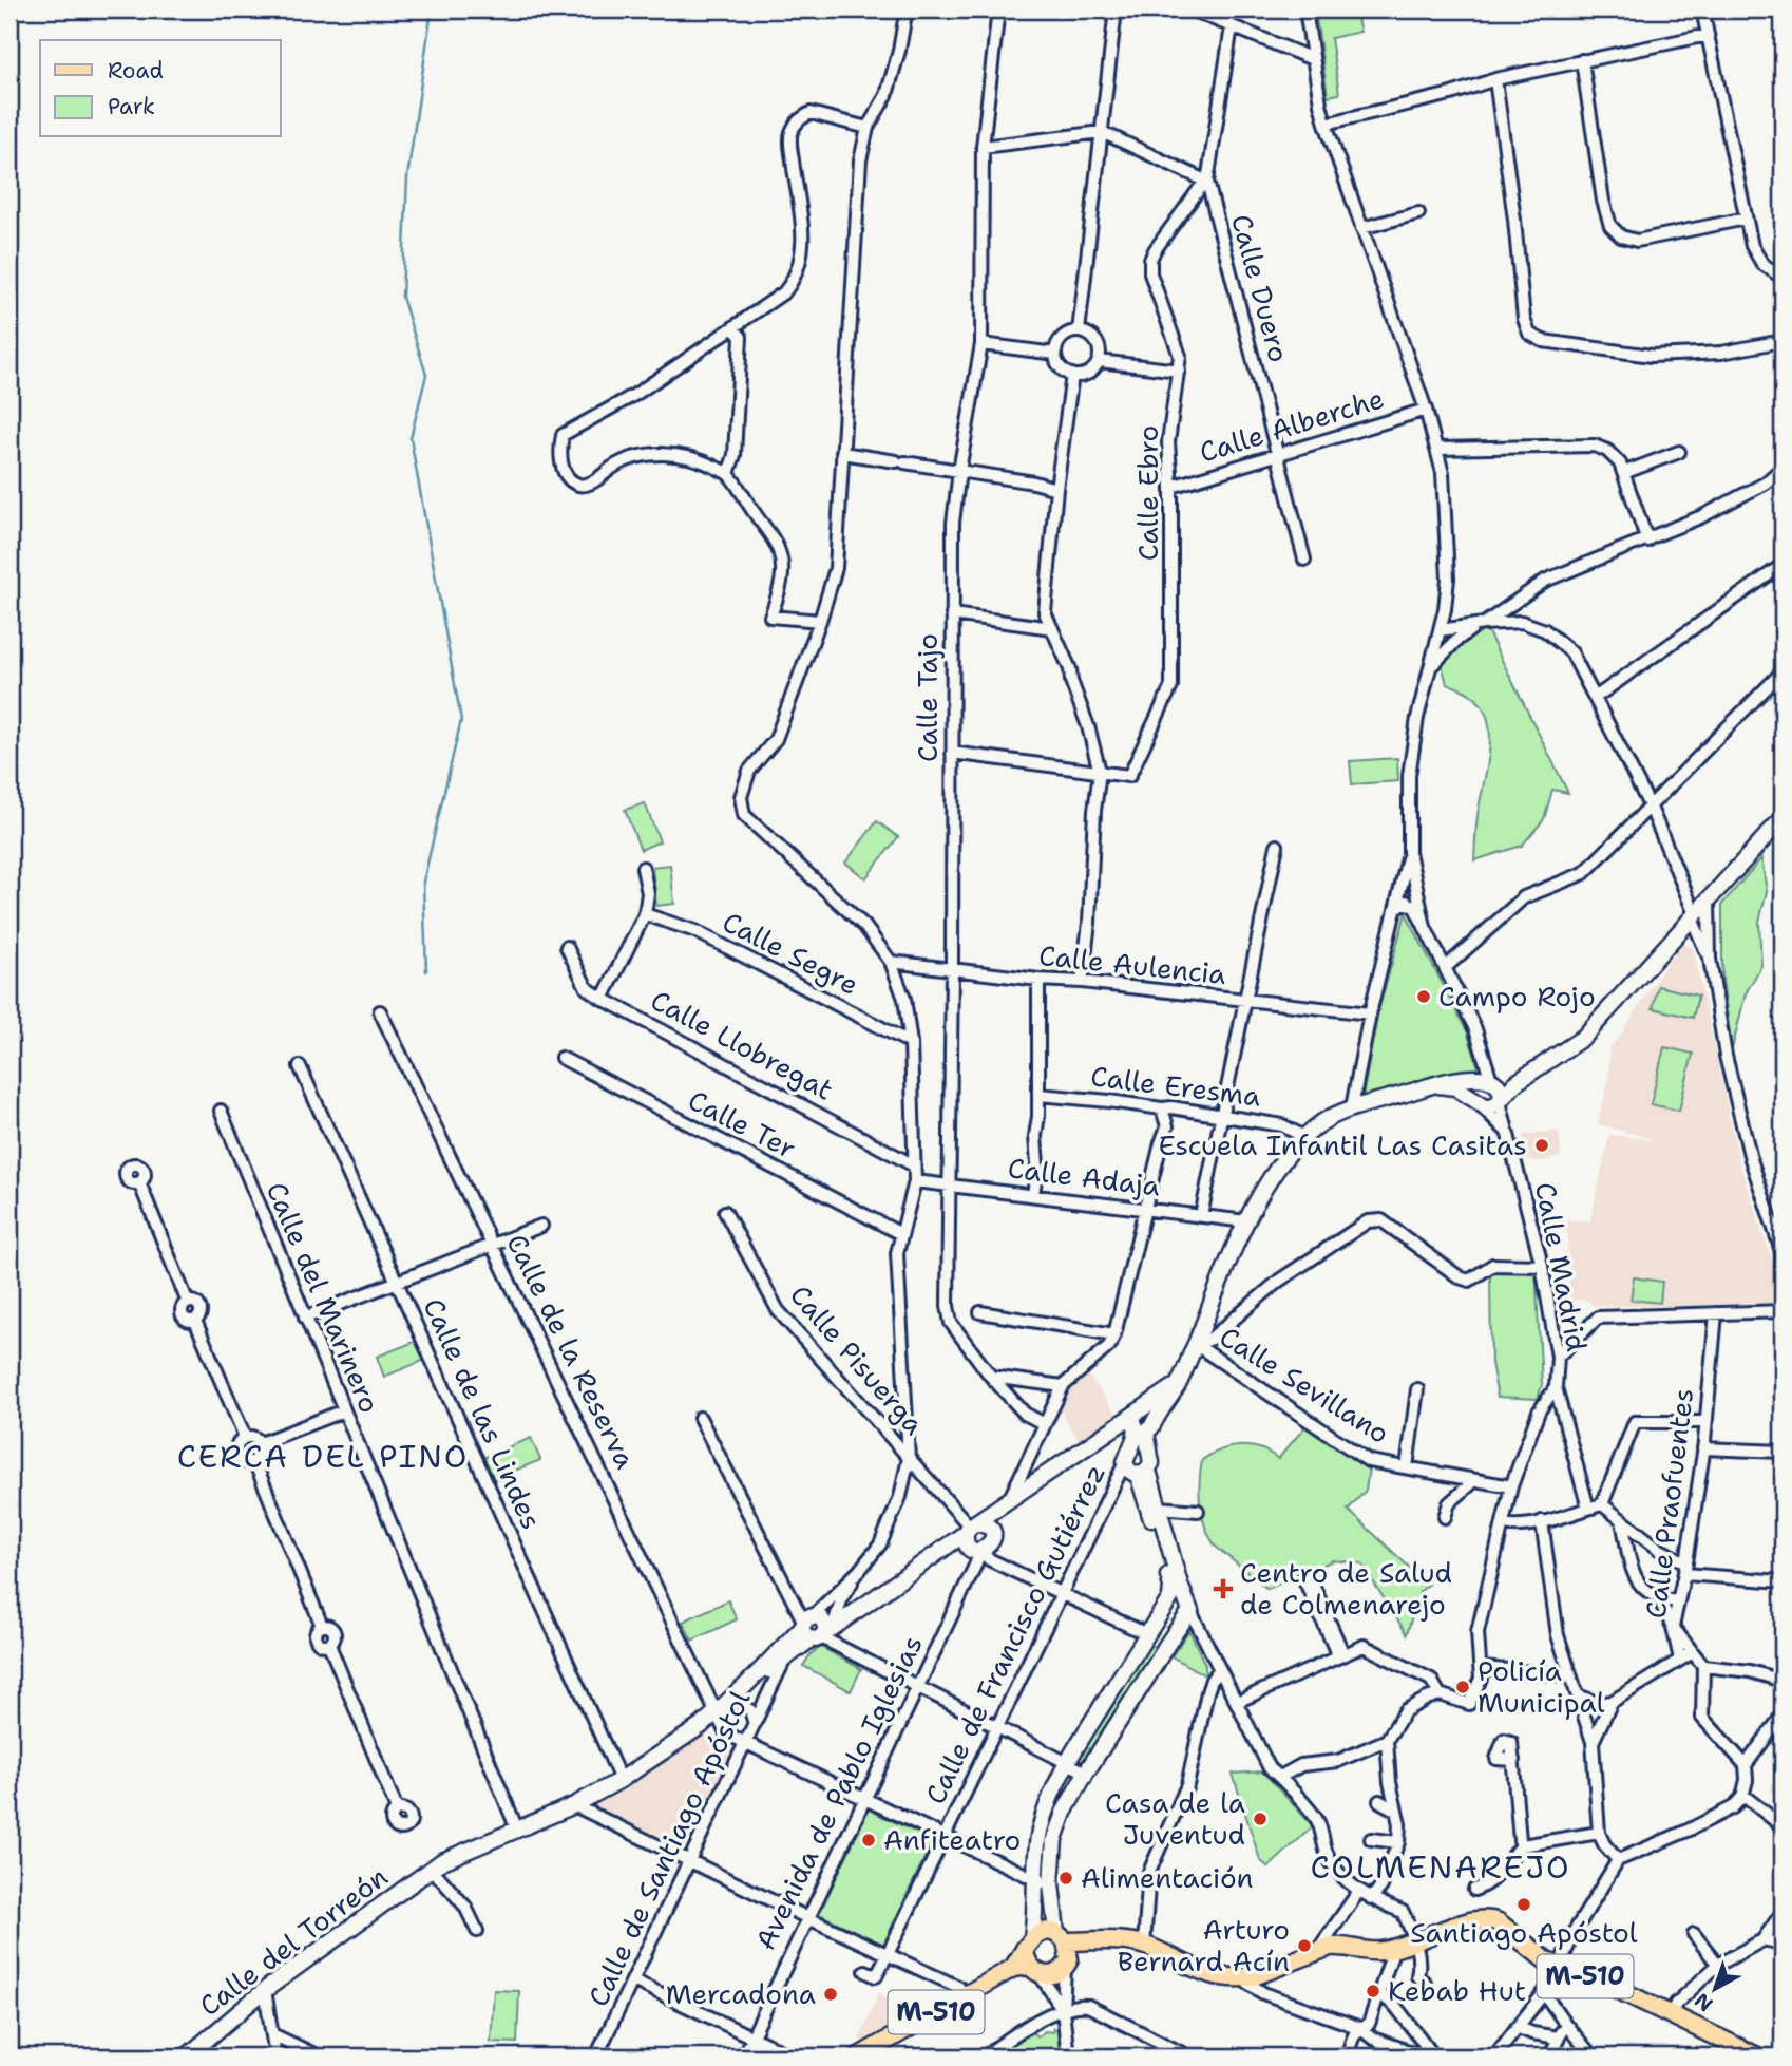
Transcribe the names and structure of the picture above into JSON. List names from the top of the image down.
{
  "streets": {
    "main road": ["M-510"],
    "street": [
      "Calle Duero",
      "Calle Alberche",
      "Calle Ebro",
      "Calle Tajo",
      "Calle Segre",
      "Calle Aulencia",
      "Calle Llobregat",
      "Calle Eresma",
      "Calle Ter",
      "Calle Adaja",
      "Calle Madrid",
      "Calle del Marinero",
      "Calle de la Reserva",
      "Calle Pisuerga",
      "Calle Sevillano",
      "Calle de las Lindes",
      "Calle Praofuentes",
      "Calle de Francisco Gutiérrez",
      "Avenida de Pablo Iglesias",
      "Calle de Santiago Apóstol",
      "Calle del Torreón"
    ]
  },
  "crossings": [
    ["Calle Duero", "Calle Alberche"],
    ["Calle Duero", "Calle Ebro"],
    ["Calle Alberche", "Calle Ebro"],
    ["Calle Tajo", "Calle Aulencia"],
    ["Calle Tajo", "Calle Adaja"],
    ["Calle Madrid", "Calle Sevillano"],
    ["Calle del Marinero", "Calle del Torreón"],
    ["Calle de la Reserva", "Calle de Santiago Apóstol"],
    ["Calle de la Reserva", "Calle del Torreón"],
    ["Calle Pisuerga", "Avenida de Pablo Iglesias"],
    ["Calle de las Lindes", "Calle del Torreón"],
    ["Calle de Santiago Apóstol", "Calle del Torreón"]
  ],
  "districts": ["CERCA DEL PINO", "COLMENAREJO"],
  "places": {
    "other": [
      "Campo Rojo",
      "Escuela Infantil Las Casitas",
      "Policía Municipal",
      "Casa de la Juventud",
      "Anfiteatro",
      "Alimentación",
      "Santiago Apóstol",
      "Arturo Bernard Acín",
      "Kebab Hut",
      "Mercadona"
    ],
    "health": ["Centro de Salud de Colmenarejo"]
  },
  "legend": ["Road", "Park"],
  "north": "bottom left"
}
